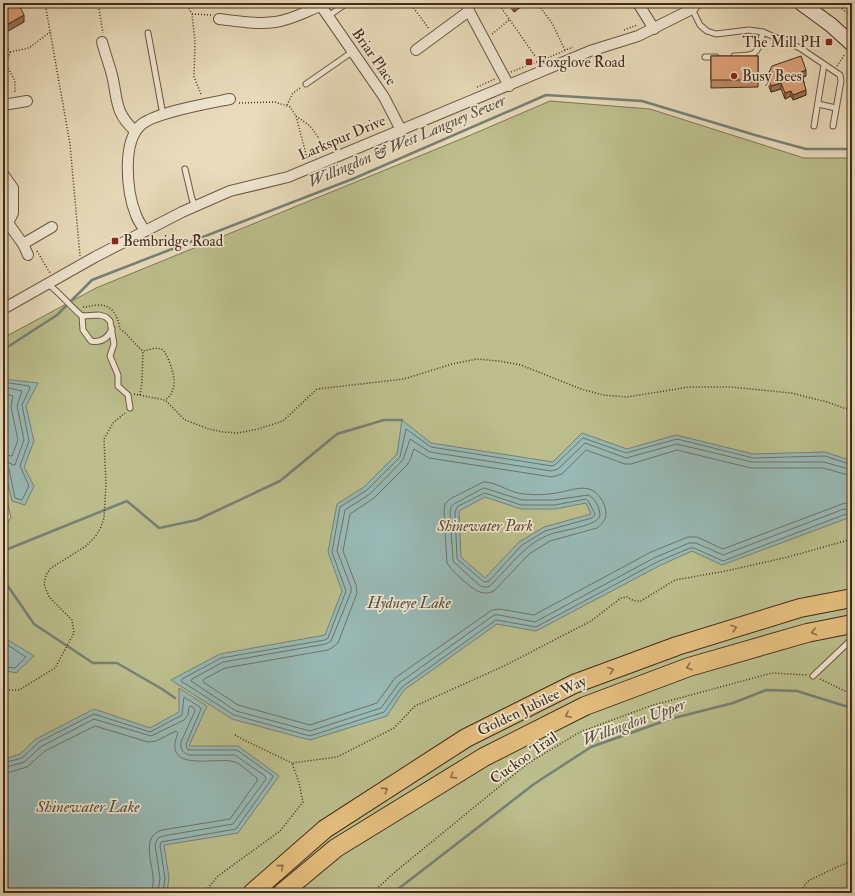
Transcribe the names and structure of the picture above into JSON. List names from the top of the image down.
{
  "streets": {
    "highway": ["Golden Jubilee Way"],
    "street": ["Briar Place", "Larkspur Drive"],
    "path": ["Cuckoo Trail"]
  },
  "crossings": [
    ["Briar Place", "Larkspur Drive"]
  ],
  "water": [
    "Willingdon & West Langney Sewer",
    "Hydneye Lake",
    "Willingdon Upper",
    "Shinewater Lake"
  ],
  "parks": ["Shinewater Park"],
  "places": {
    "transit": ["The Mill PH", "Foxglove Road", "Bembridge Road"],
    "other": ["Busy Bees"]
  }
}
